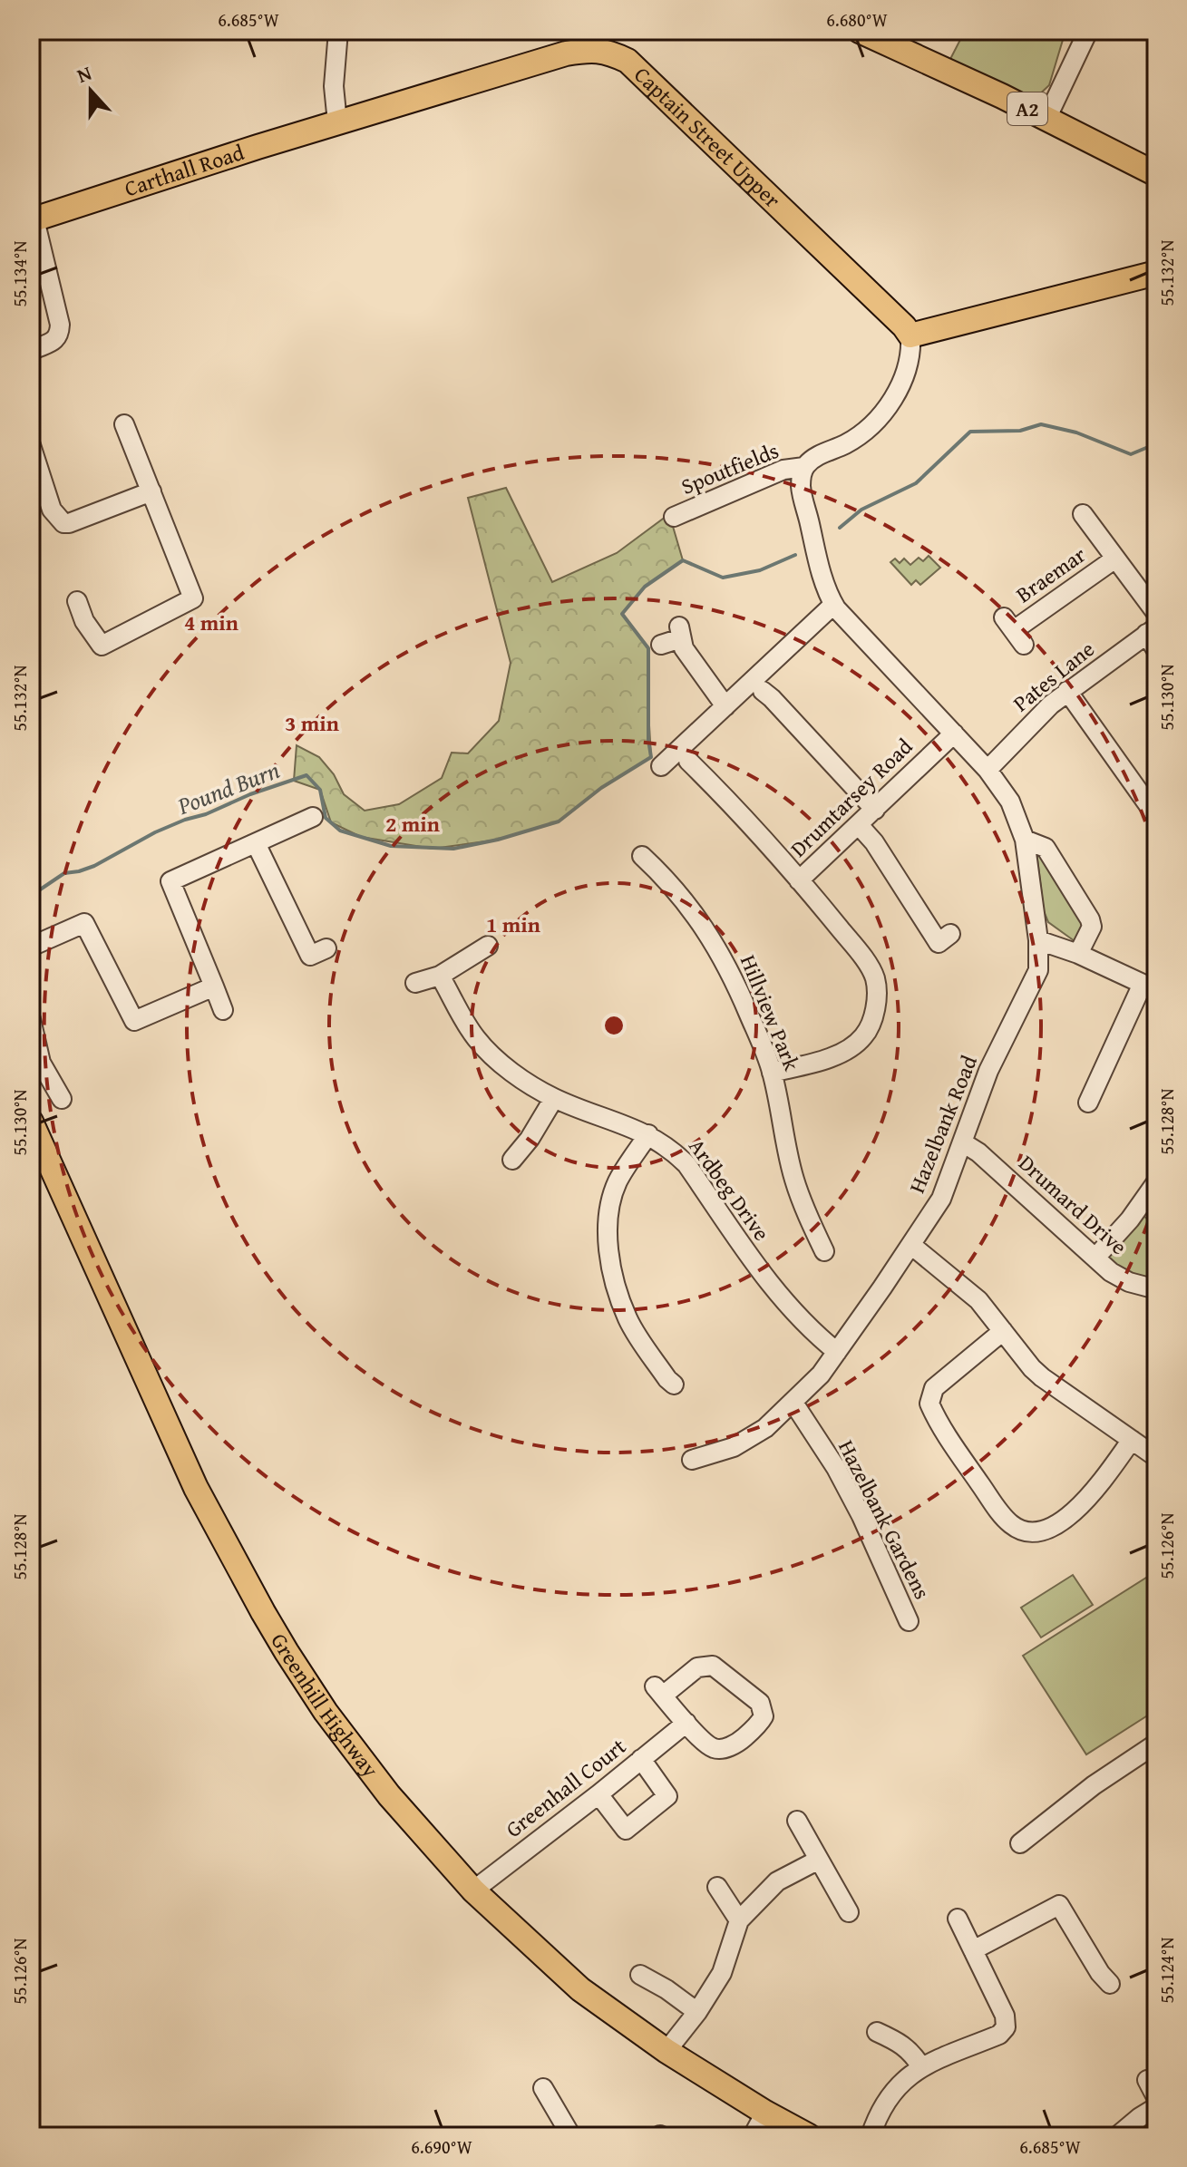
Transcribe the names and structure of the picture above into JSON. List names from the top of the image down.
{
  "streets": {
    "main road": [
      "A2",
      "Captain Street Upper",
      "Carthall Road",
      "Greenhill Highway"
    ],
    "street": [
      "Spoutfields",
      "Braemar",
      "Pates Lane",
      "Drumtarsey Road",
      "Hillview Park",
      "Hazelbank Road",
      "Ardbeg Drive",
      "Drumard Drive",
      "Hazelbank Gardens",
      "Greenhall Court"
    ]
  },
  "crossings": [
    ["Captain Street Upper", "Carthall Road"],
    ["Spoutfields", "Hazelbank Road"],
    ["Pates Lane", "Hazelbank Road"],
    ["Drumtarsey Road", "Hillview Park"],
    ["Drumtarsey Road", "Hazelbank Road"],
    ["Hazelbank Road", "Ardbeg Drive"],
    ["Hazelbank Road", "Drumard Drive"],
    ["Hazelbank Road", "Hazelbank Gardens"],
    ["Greenhill Highway", "Greenhall Court"]
  ],
  "water": ["Pound Burn"],
  "north": "top",
  "coordinates": [
    "6.685°W",
    "6.680°W",
    "55.132°N",
    "55.134°N",
    "55.130°N",
    "55.128°N",
    "55.126°N",
    "55.124°N",
    "6.690°W"
  ],
  "rings": [
    "4 min",
    "3 min",
    "2 min",
    "1 min"
  ]
}
